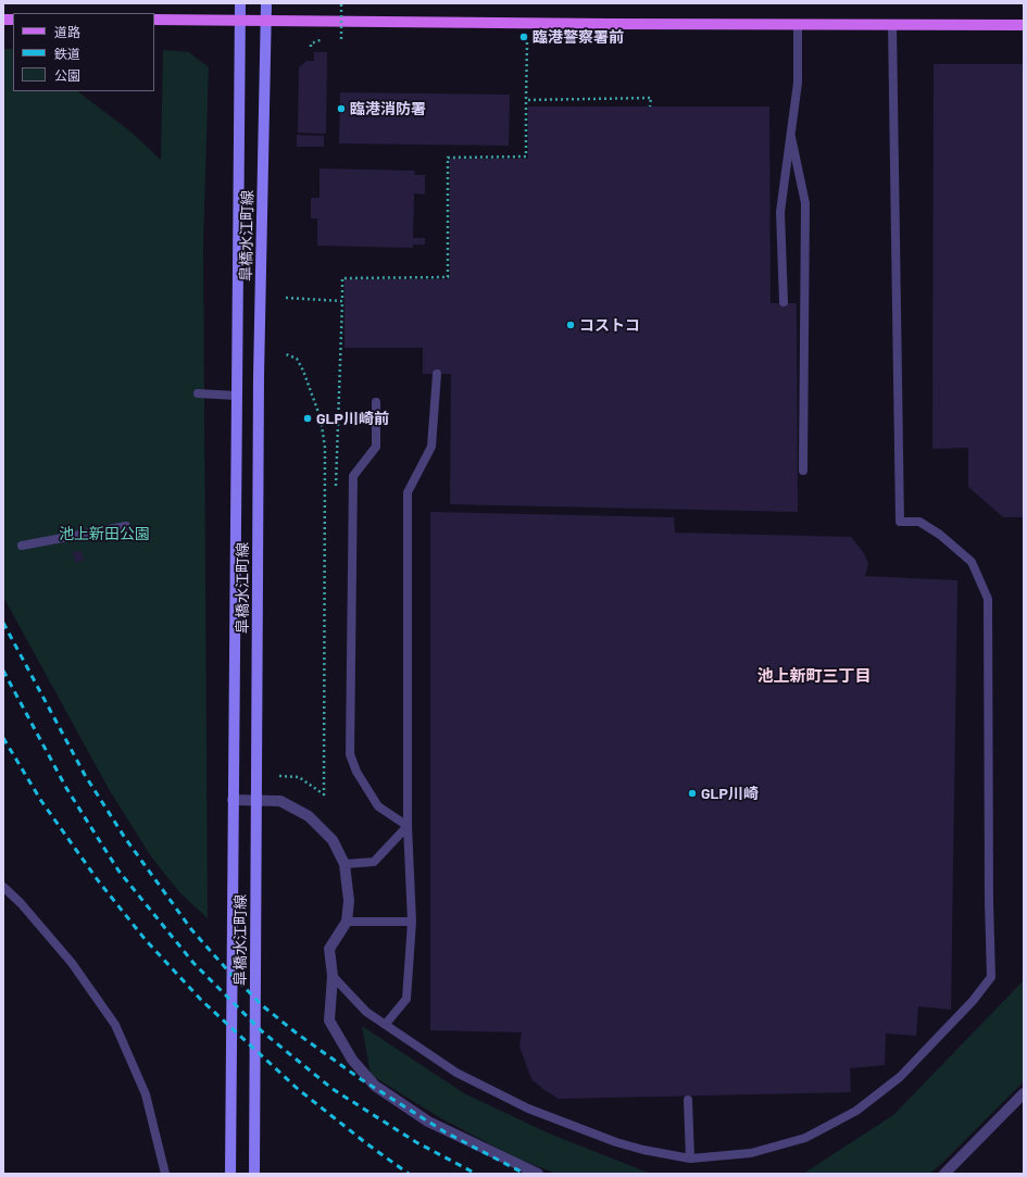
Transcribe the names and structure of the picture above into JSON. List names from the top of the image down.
{
  "streets": {
    "street": ["皐橋水江町線"]
  },
  "districts": ["池上新町三丁目"],
  "parks": ["池上新田公園"],
  "places": [
    "臨港警察署前",
    "臨港消防署",
    "コストコ",
    "GLP川崎前",
    "GLP川崎"
  ],
  "legend": ["道路", "鉄道", "公園"]
}
